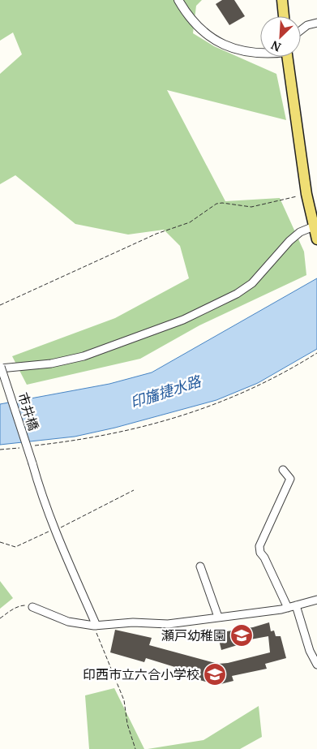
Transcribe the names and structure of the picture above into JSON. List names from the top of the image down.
{
  "streets": {
    "street": ["市井橋"]
  },
  "water": ["印旛捷水路"],
  "places": {
    "school or university": ["瀬戸幼稚園", "印西市立六合小学校"]
  },
  "north": "bottom left"
}
